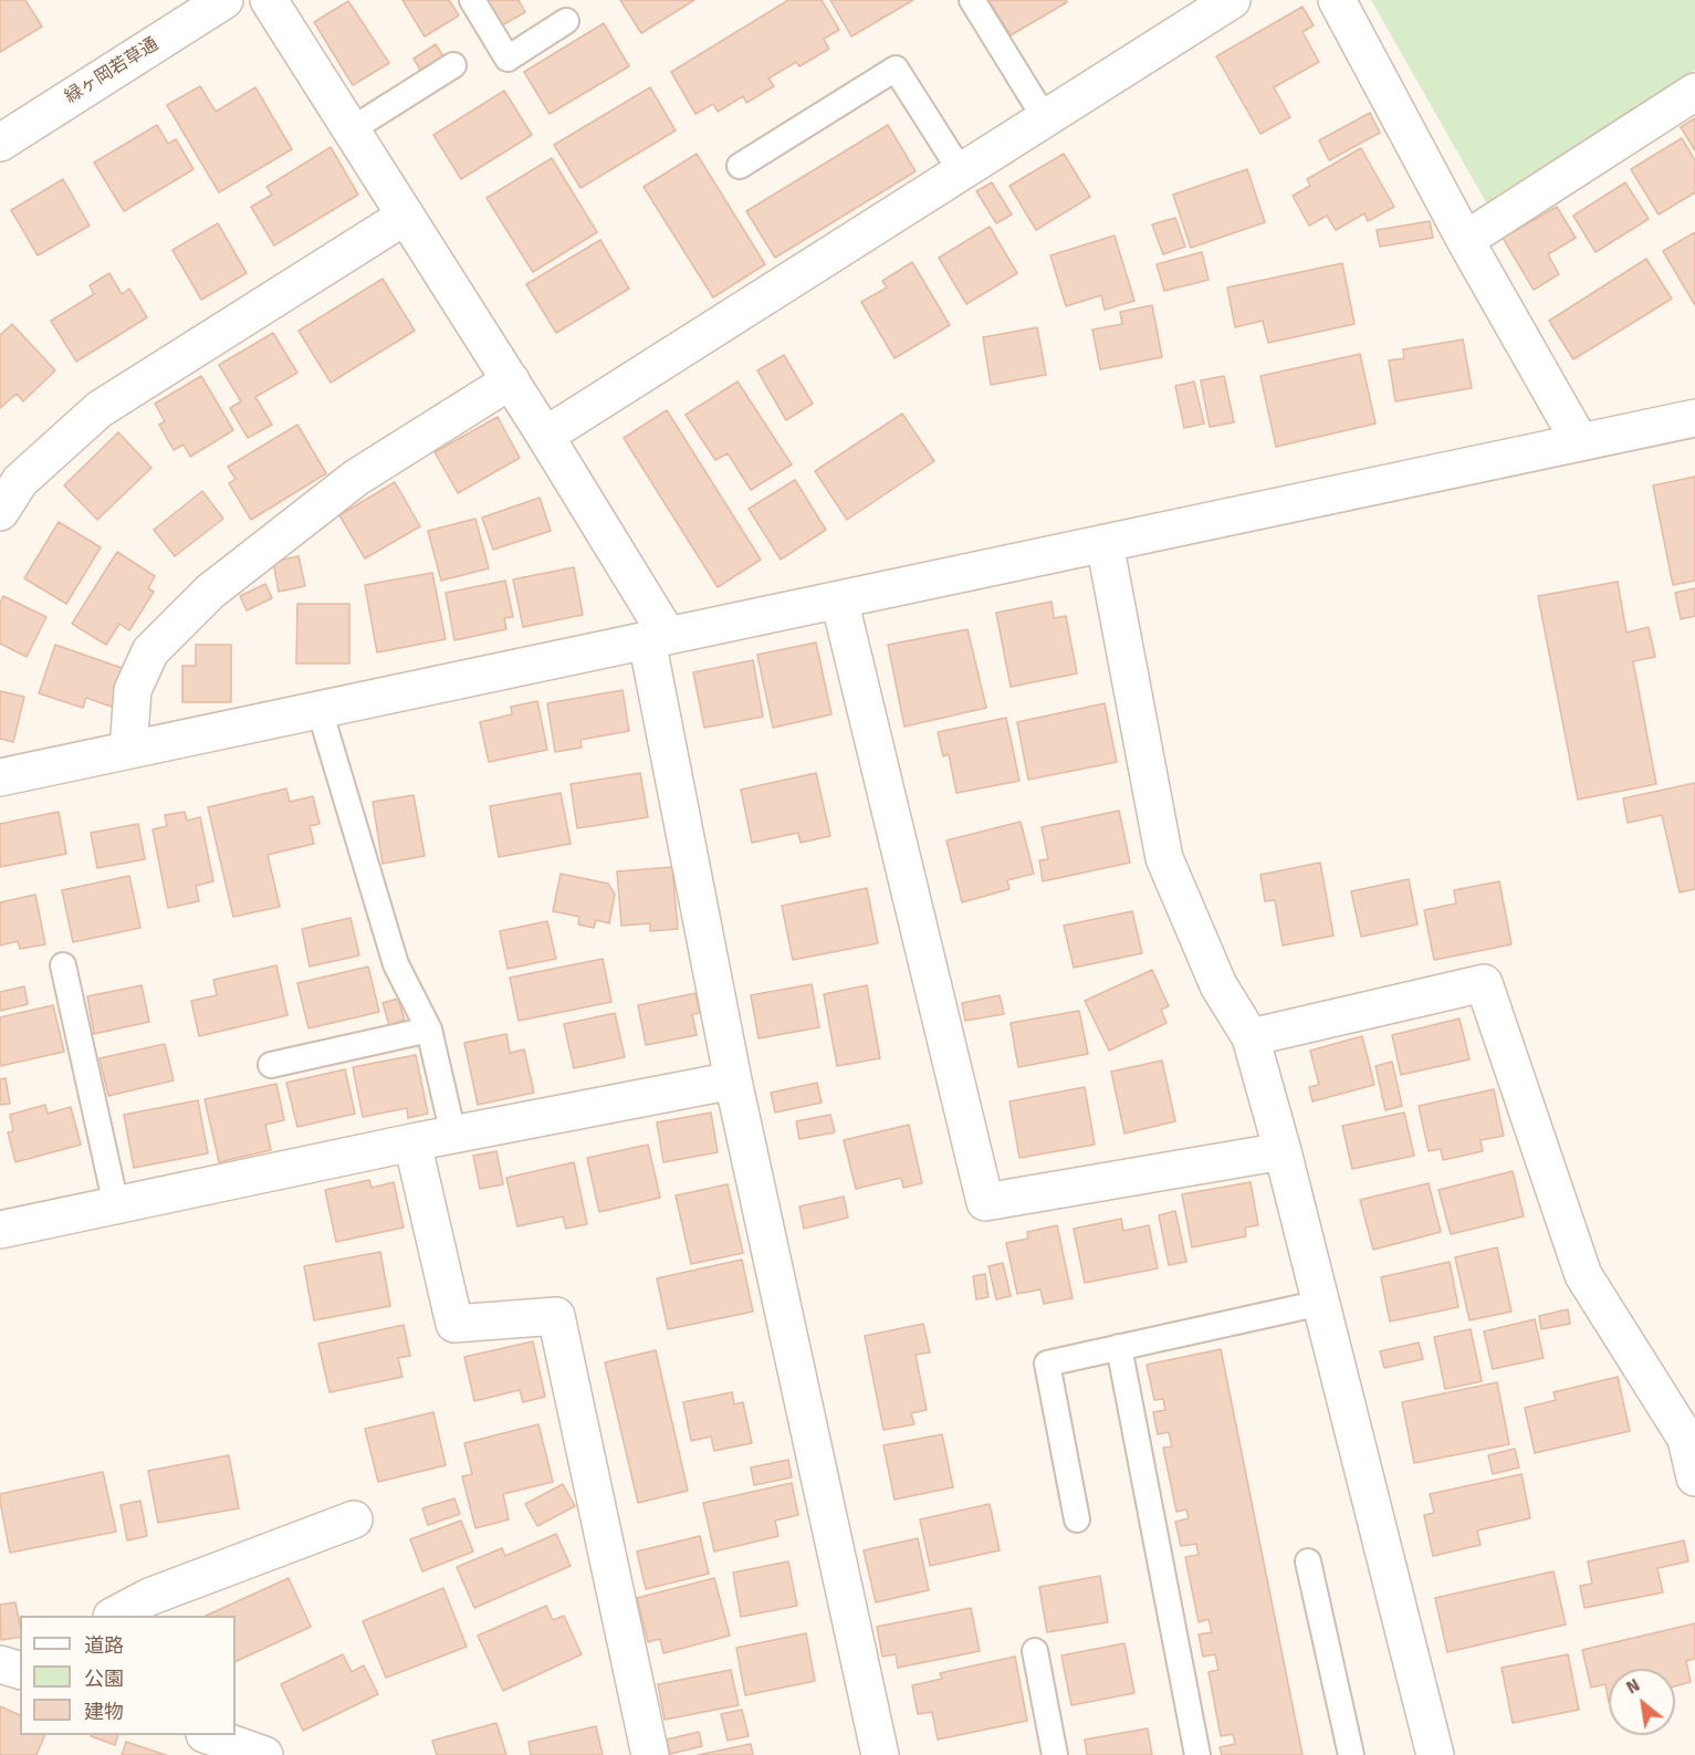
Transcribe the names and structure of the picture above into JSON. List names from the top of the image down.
{
  "streets": {
    "street": ["緑ヶ岡若草通"]
  },
  "legend": ["道路", "公園", "建物"],
  "north": "top left"
}
